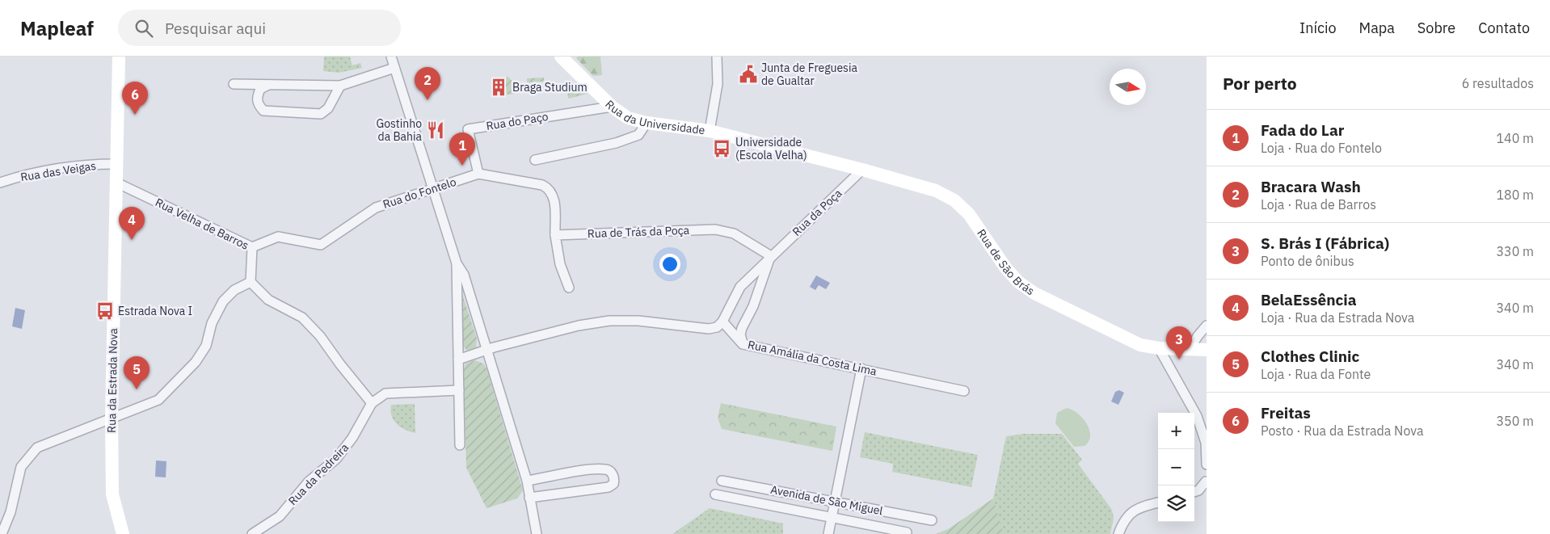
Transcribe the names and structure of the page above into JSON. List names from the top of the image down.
{
  "streets": {
    "street": [
      "Rua da Universidade",
      "Rua do Paço",
      "Rua das Veigas",
      "Rua do Fontelo",
      "Rua da Poça",
      "Rua Velha de Barros",
      "Rua de Trás da Poça",
      "Rua de São Brás",
      "Rua Amália da Costa Lima",
      "Rua da Estrada Nova",
      "Rua da Pedreira",
      "Avenida de São Miguel"
    ]
  },
  "crossings": [
    ["Rua da Universidade", "Rua do Paço"],
    ["Rua da Universidade", "Rua da Poça"],
    ["Rua da Universidade", "Rua de São Brás"],
    ["Rua do Paço", "Rua do Fontelo"],
    ["Rua das Veigas", "Rua da Estrada Nova"],
    ["Rua do Fontelo", "Rua Velha de Barros"],
    ["Rua do Fontelo", "Rua de Trás da Poça"],
    ["Rua da Poça", "Rua de Trás da Poça"],
    ["Rua da Poça", "Rua de São Brás"],
    ["Rua da Poça", "Rua Amália da Costa Lima"],
    ["Rua Velha de Barros", "Rua da Estrada Nova"]
  ],
  "places": {
    "public building": ["Junta de Freguesia de Gualtar"],
    "building": ["Braga Studium"],
    "restaurant": ["Gostinho da Bahia"],
    "bus stop": ["Universidade (Escola Velha)", "Estrada Nova I"]
  },
  "north": "right",
  "page": {
    "header": "Mapleaf",
    "search": "Pesquisar aqui",
    "nav": [
      "Início",
      "Mapa",
      "Sobre",
      "Contato"
    ],
    "heading": ["Por perto", "6 resultados"],
    "pins": [
      "2",
      "6",
      "1",
      "4",
      "3",
      "5"
    ],
    "list": [
      {
        "mark": "1",
        "name": "Fada do Lar",
        "note": "Loja · Rua do Fontelo",
        "value": "140 m"
      },
      {
        "mark": "2",
        "name": "Bracara Wash",
        "note": "Loja · Rua de Barros",
        "value": "180 m"
      },
      {
        "mark": "3",
        "name": "S. Brás I (Fábrica)",
        "note": "Ponto de ônibus",
        "value": "330 m"
      },
      {
        "mark": "4",
        "name": "BelaEssência",
        "note": "Loja · Rua da Estrada Nova",
        "value": "340 m"
      },
      {
        "mark": "5",
        "name": "Clothes Clinic",
        "note": "Loja · Rua da Fonte",
        "value": "340 m"
      },
      {
        "mark": "6",
        "name": "Freitas",
        "note": "Posto · Rua da Estrada Nova",
        "value": "350 m"
      }
    ],
    "map_buttons": ["+", "−"]
  }
}
